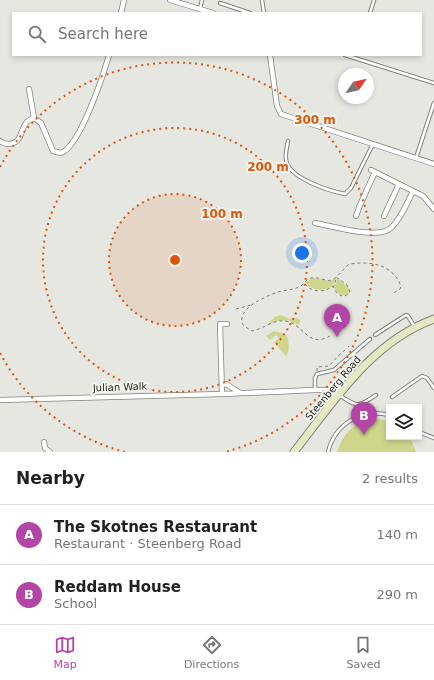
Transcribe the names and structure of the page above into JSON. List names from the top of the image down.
{
  "streets": {
    "main road": ["Steenberg Road"],
    "street": ["Julian Walk"]
  },
  "crossings": [
    ["Julian Walk", "Steenberg Road"]
  ],
  "north": "top right",
  "page": {
    "search": "Search here",
    "pins": ["A", "B"],
    "heading": ["Nearby", "2 results"],
    "list": [
      {
        "mark": "A",
        "name": "The Skotnes Restaurant",
        "note": "Restaurant · Steenberg Road",
        "value": "140 m"
      },
      {
        "mark": "B",
        "name": "Reddam House",
        "note": "School",
        "value": "290 m"
      }
    ],
    "nav": ["Map", "Directions", "Saved"]
  },
  "rings": ["300 m", "200 m", "100 m"]
}
